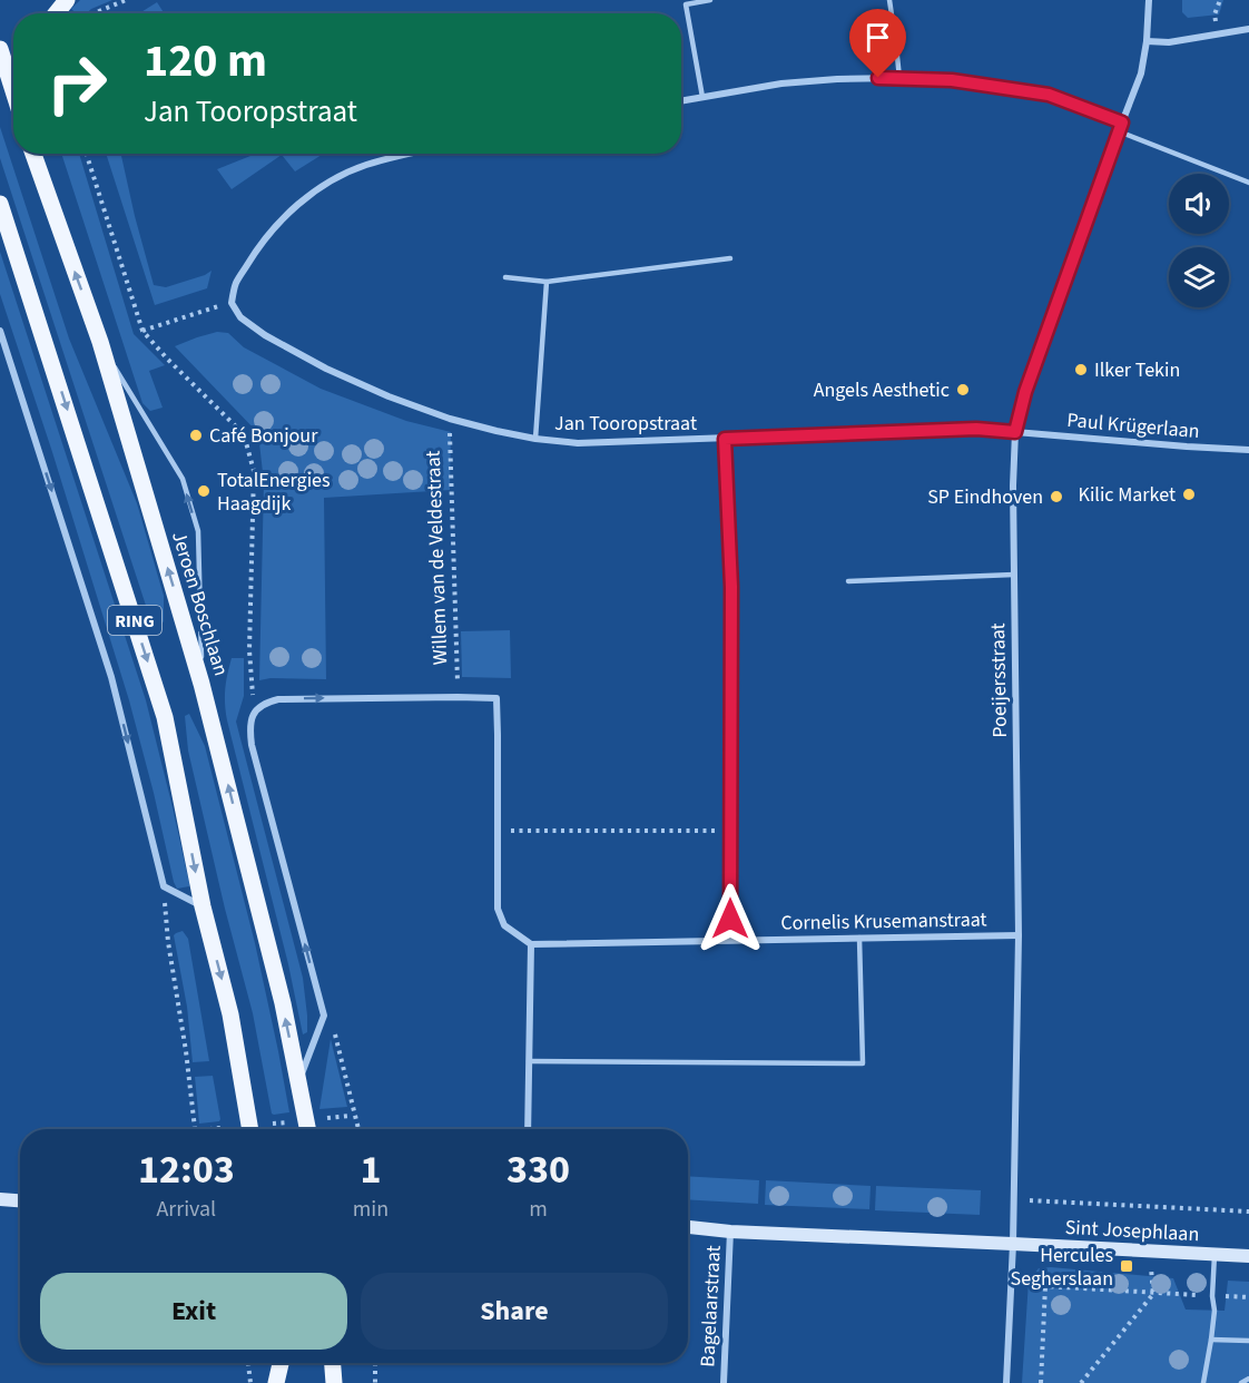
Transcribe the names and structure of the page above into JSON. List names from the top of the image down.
{
  "streets": {
    "main road": ["Jeroen Boschlaan", "RING"],
    "street": [
      "Jan Tooropstraat",
      "Paul Krügerlaan",
      "Poeijersstraat",
      "Cornelis Krusemanstraat",
      "Sint Josephlaan",
      "Bagelaarstraat"
    ],
    "path": ["Willem van de Veldestraat"]
  },
  "crossings": [
    ["Jan Tooropstraat", "Paul Krügerlaan"],
    ["Jan Tooropstraat", "Willem van de Veldestraat"],
    ["Jan Tooropstraat", "Poeijersstraat"],
    ["Paul Krügerlaan", "Poeijersstraat"],
    ["Poeijersstraat", "Cornelis Krusemanstraat"],
    ["Poeijersstraat", "Sint Josephlaan"]
  ],
  "places": {
    "other": [
      "Ilker Tekin",
      "Angels Aesthetic",
      "Café Bonjour",
      "TotalEnergies Haagdijk",
      "Kilic Market",
      "SP Eindhoven"
    ],
    "transit": ["Hercules Segherslaan"]
  },
  "page": {
    "turn": ["120 m", "Jan Tooropstraat"],
    "eta": [
      "12:03",
      "Arrival",
      "1",
      "min",
      "330",
      "m"
    ],
    "buttons": ["Exit", "Share"]
  }
}
